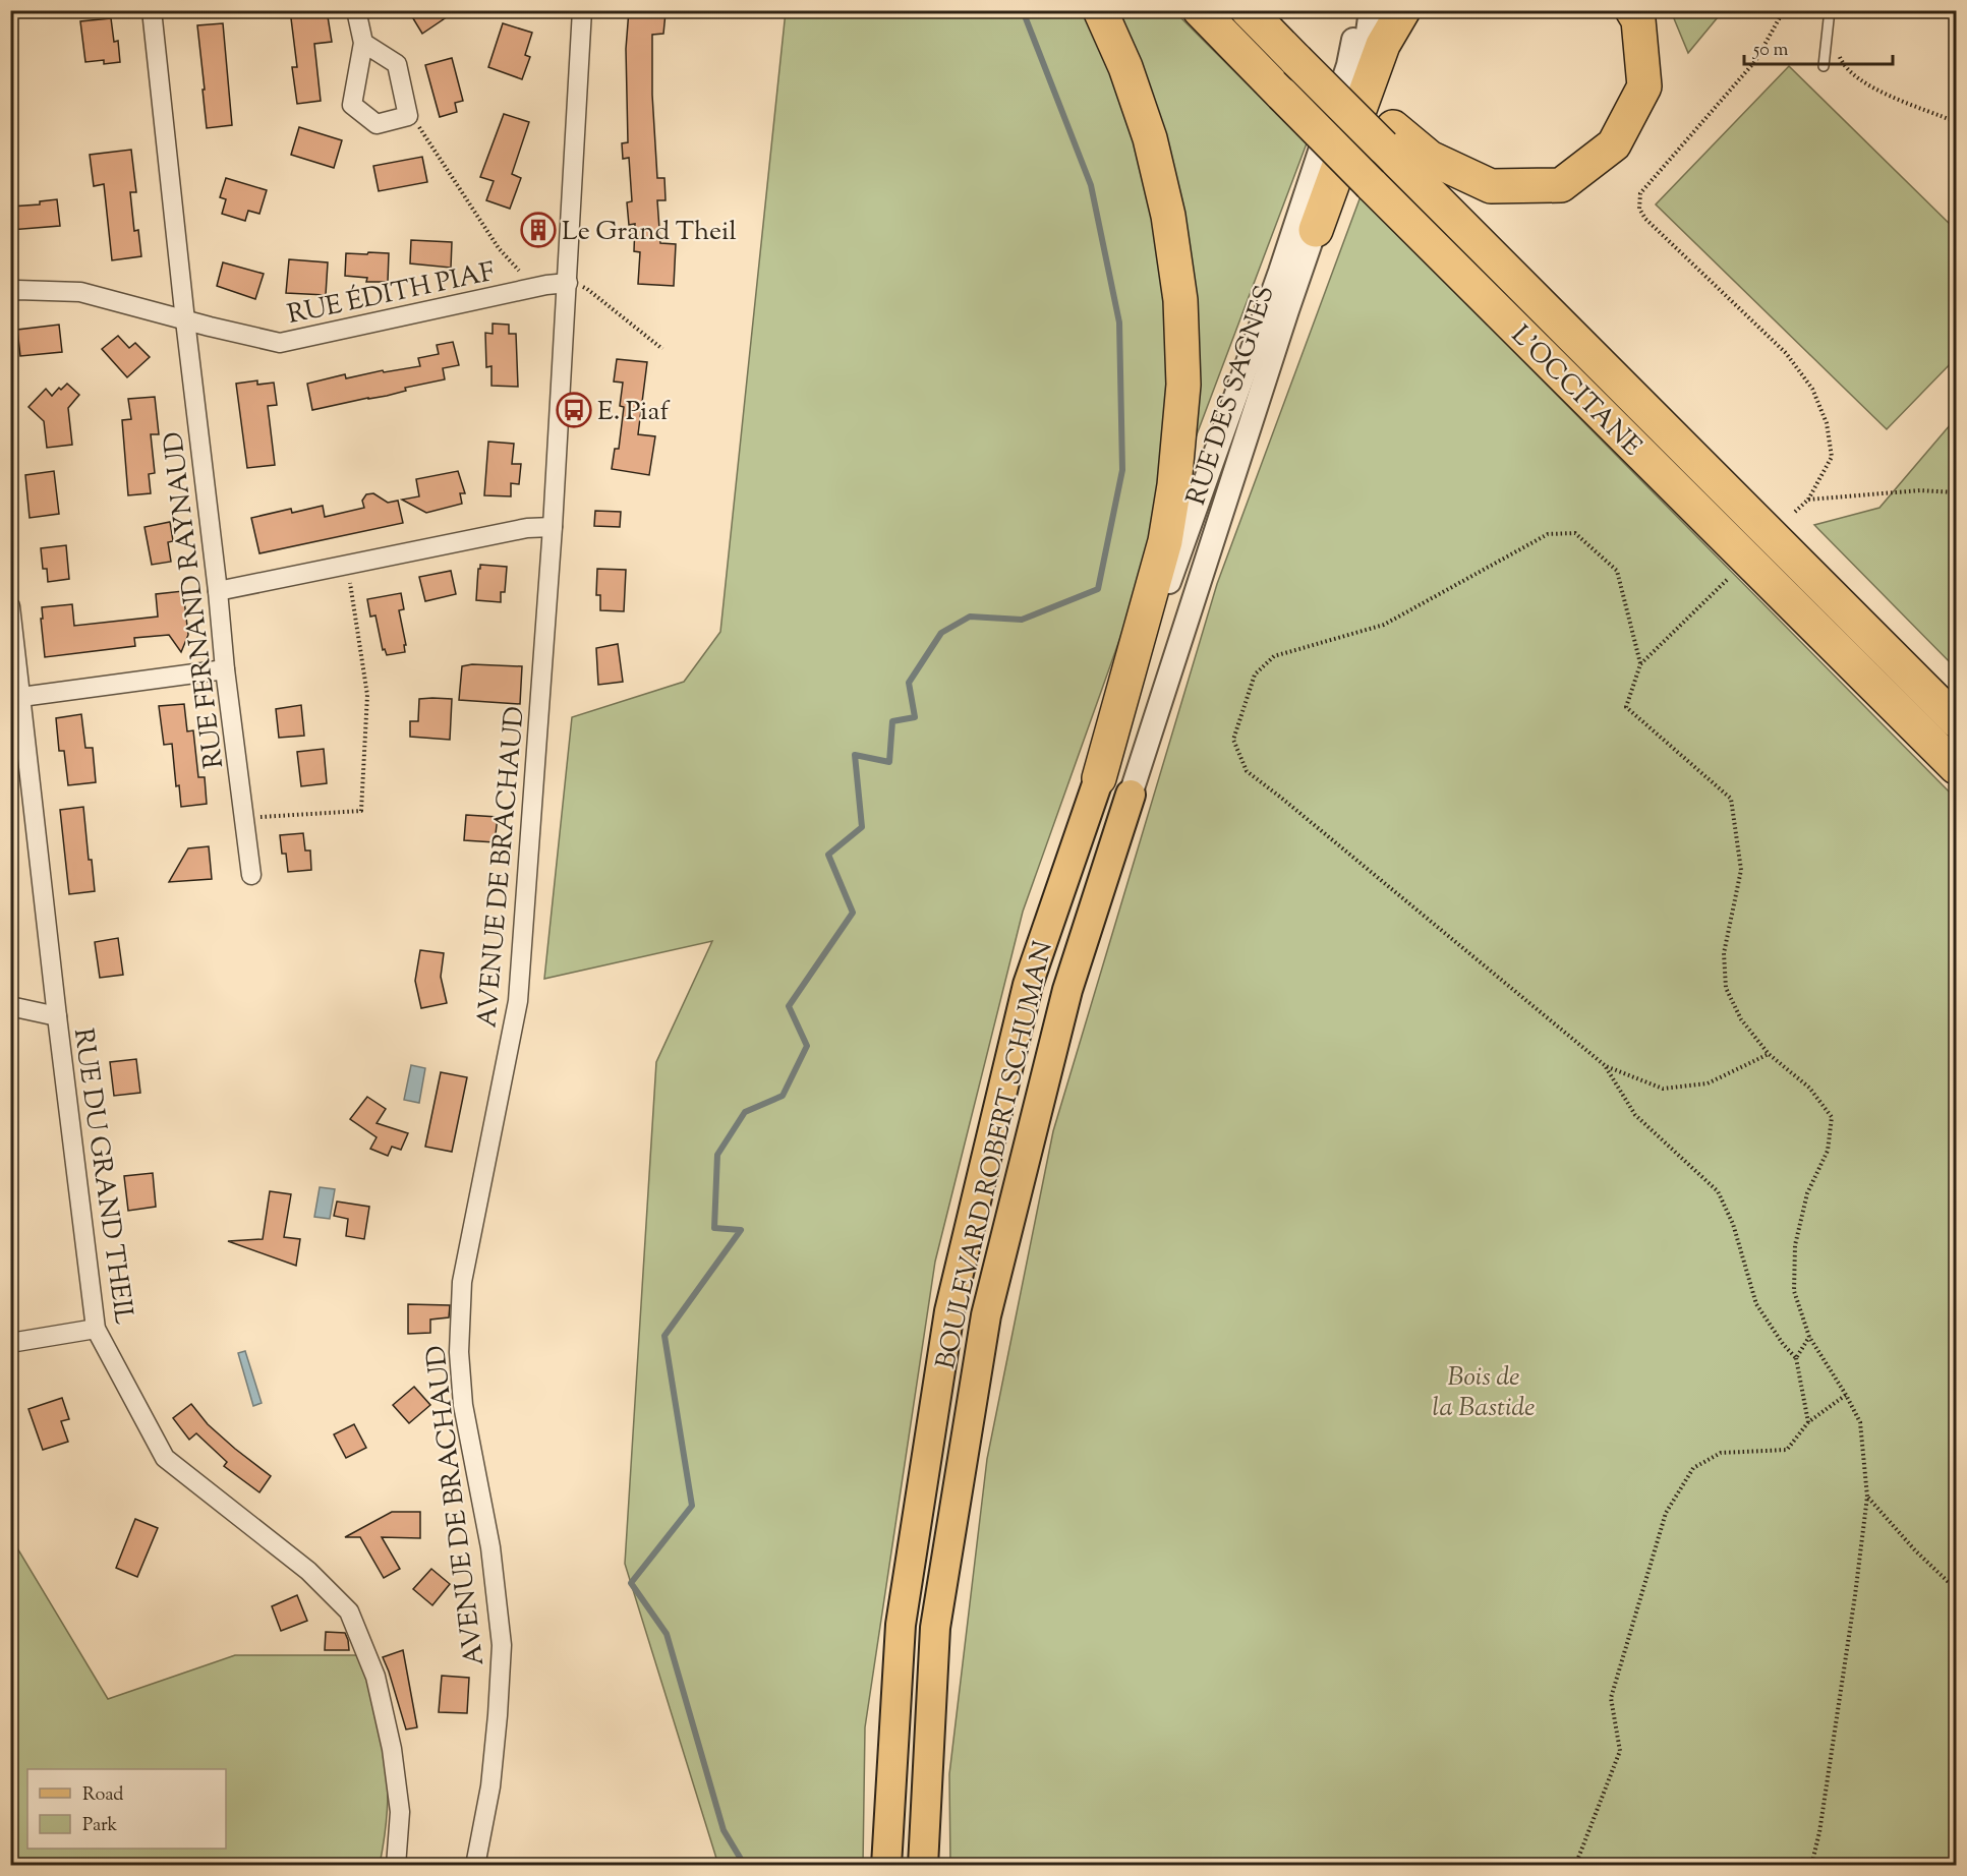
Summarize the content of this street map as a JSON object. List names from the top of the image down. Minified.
{"streets":{"highway":["L'OCCITANE"],"main road":["BOULEVARD ROBERT SCHUMAN"],"street":["RUE ÉDITH PIAF","RUE DES SAGNES","RUE FERNAND RAYNAUD","AVENUE DE BRACHAUD","RUE DU GRAND THEIL"]},"crossings":[["RUE ÉDITH PIAF","RUE FERNAND RAYNAUD"],["RUE ÉDITH PIAF","AVENUE DE BRACHAUD"],["RUE DES SAGNES","BOULEVARD ROBERT SCHUMAN"]],"parks":["Bois de la Bastide"],"places":{"building":["Le Grand Theil"],"bus stop":["E. Piaf"]},"legend":["Road","Park"],"scale_bar":"50 m"}
